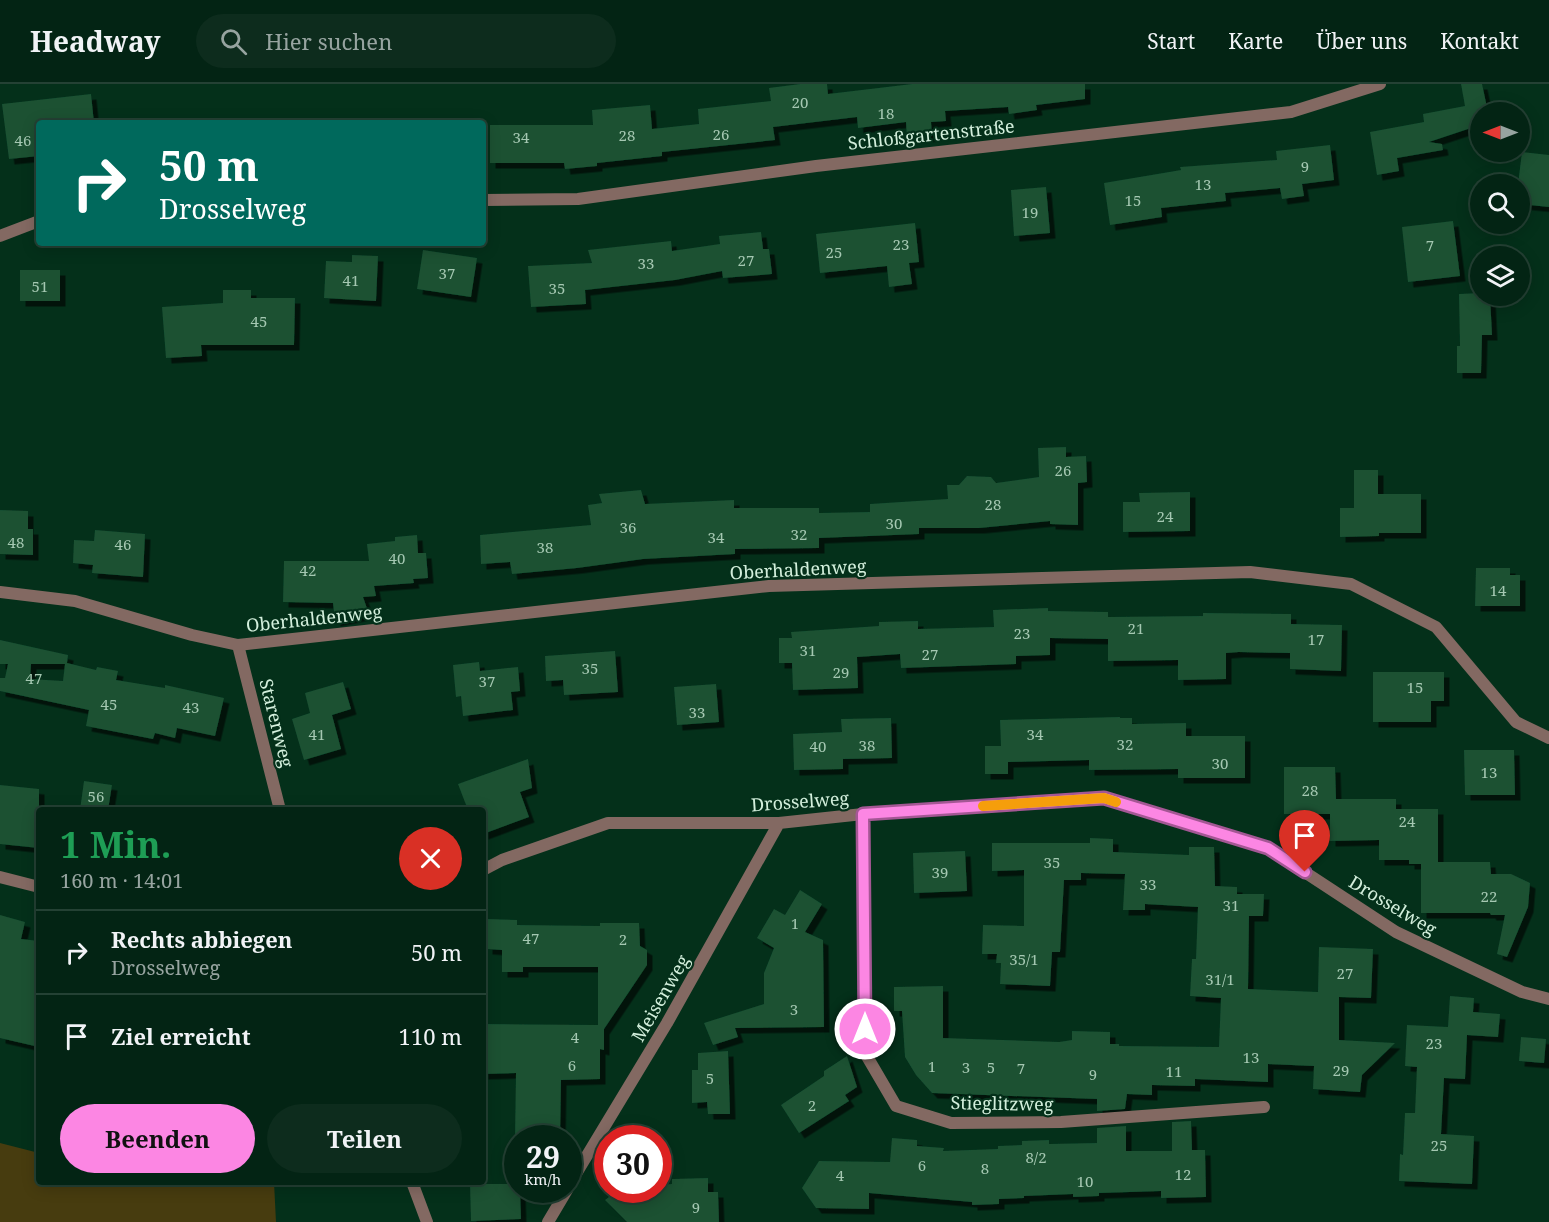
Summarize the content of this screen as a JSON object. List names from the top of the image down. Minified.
{"streets":{"street":["Schloßgartenstraße","Oberhaldenweg","Starenweg","Drosselweg","Meisenweg","Stieglitzweg"]},"crossings":[["Oberhaldenweg","Starenweg"],["Drosselweg","Meisenweg"],["Drosselweg","Stieglitzweg"]],"house_numbers":["20","18","26","28","34","46","9","13","15","19","23","7","25","27","33","37","41","51","35","45","26","28","24","30","36","32","34","48","46","38","40","42","14","21","23","17","31","27","35","29","47","37","15","45","43","33","41","34","32","38","40","30","13","28","56","24","35","39","33","22","31","1","47","2","35/1","27","31/1","3","4","23","13","6","1","3","5","7","29","11","9","5","2","25","8/2","6","8","12","4","10","9"],"north":"left","page":{"header":"Headway","search":"Hier suchen","nav":["Start","Karte","Über uns","Kontakt"],"turn":["50 m","Drosselweg"],"heading":["1 Min.","160 m · 14:01"],"list":[{"name":"Rechts abbiegen","note":"Drosselweg","value":"50 m"},{"name":"Ziel erreicht","value":"110 m"}],"buttons":["Beenden","Teilen"],"speed":"29 km/h","limit":"30"}}
